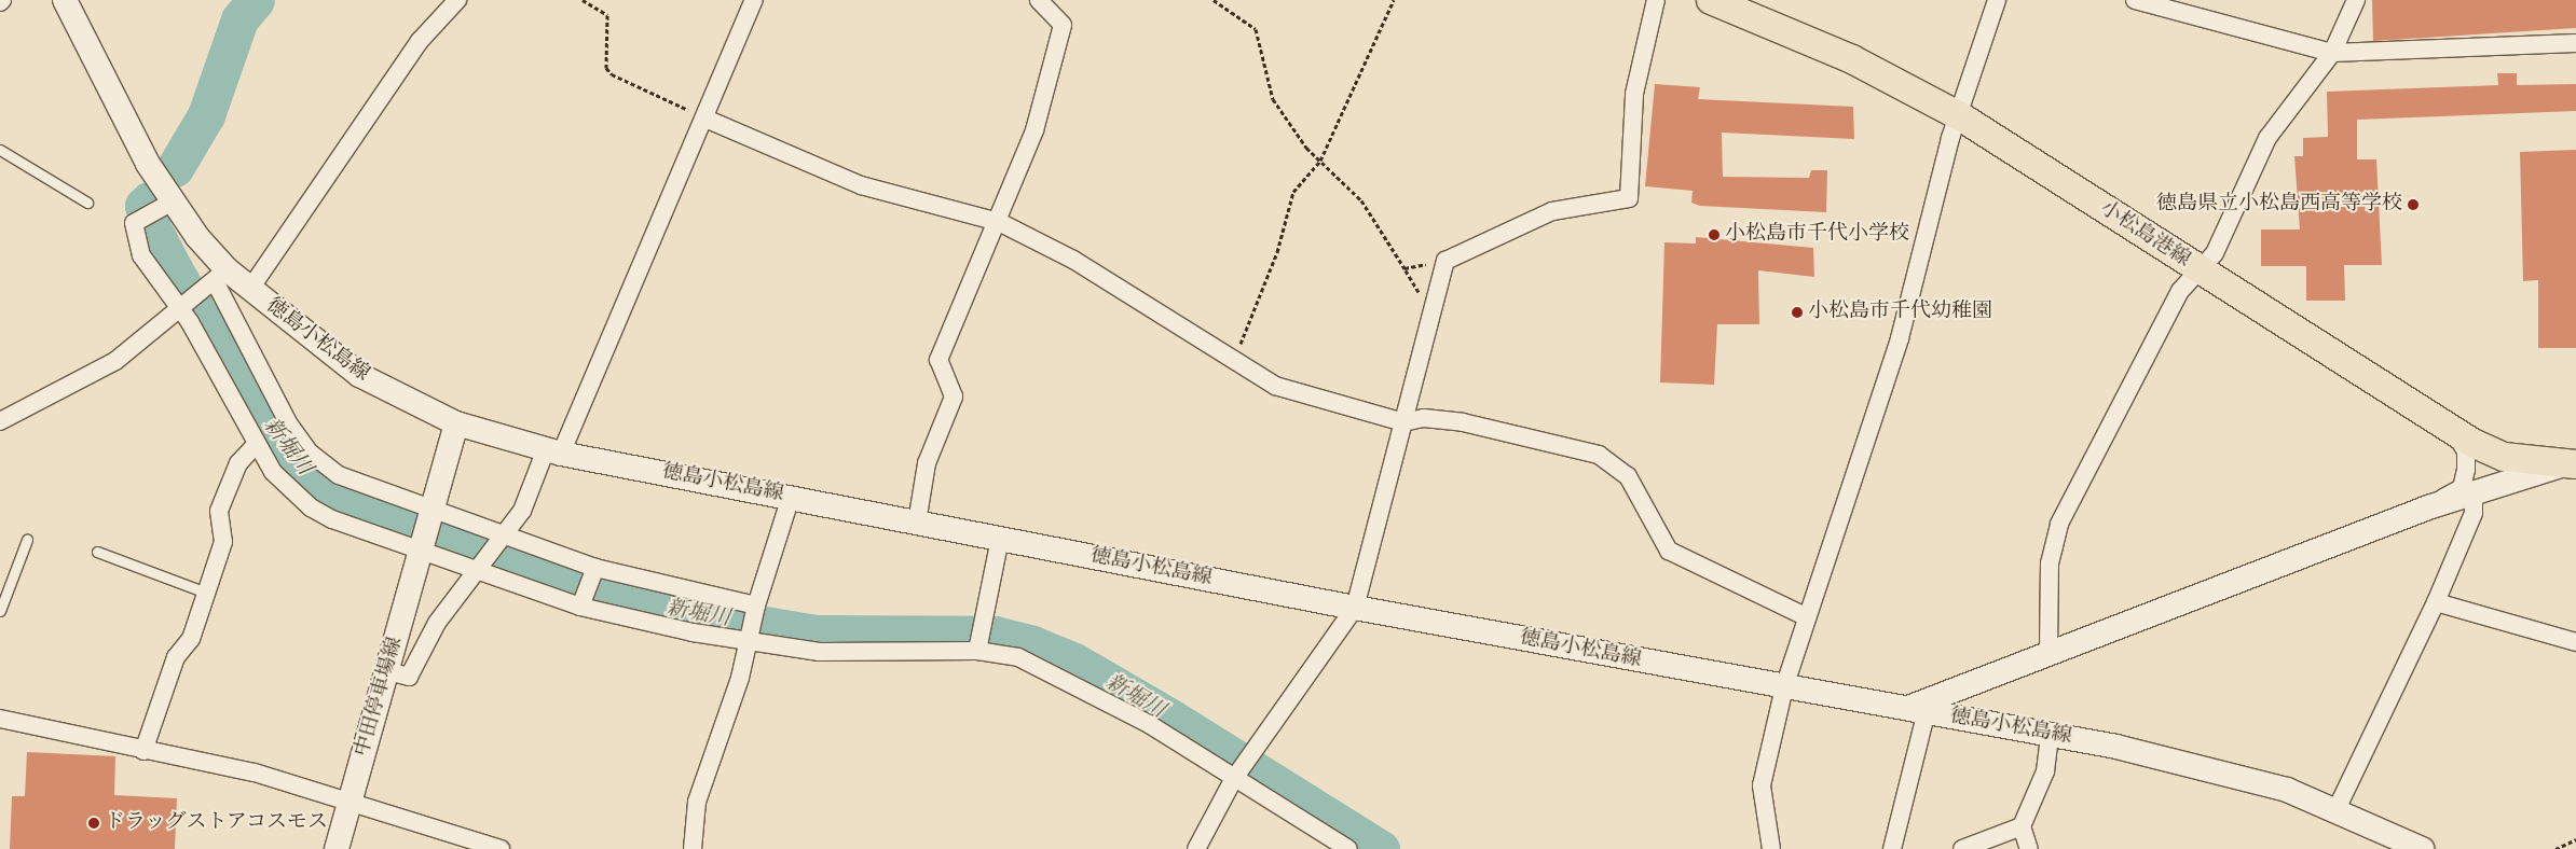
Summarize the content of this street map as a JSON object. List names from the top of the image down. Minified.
{"streets":{"main road":["小松島港線","徳島小松島線","中田停車場線"]},"water":["新堀川"],"places":["徳島県立小松島西高等学校","小松島市千代小学校","小松島市千代幼稚園","ドラッグストアコスモス"]}
